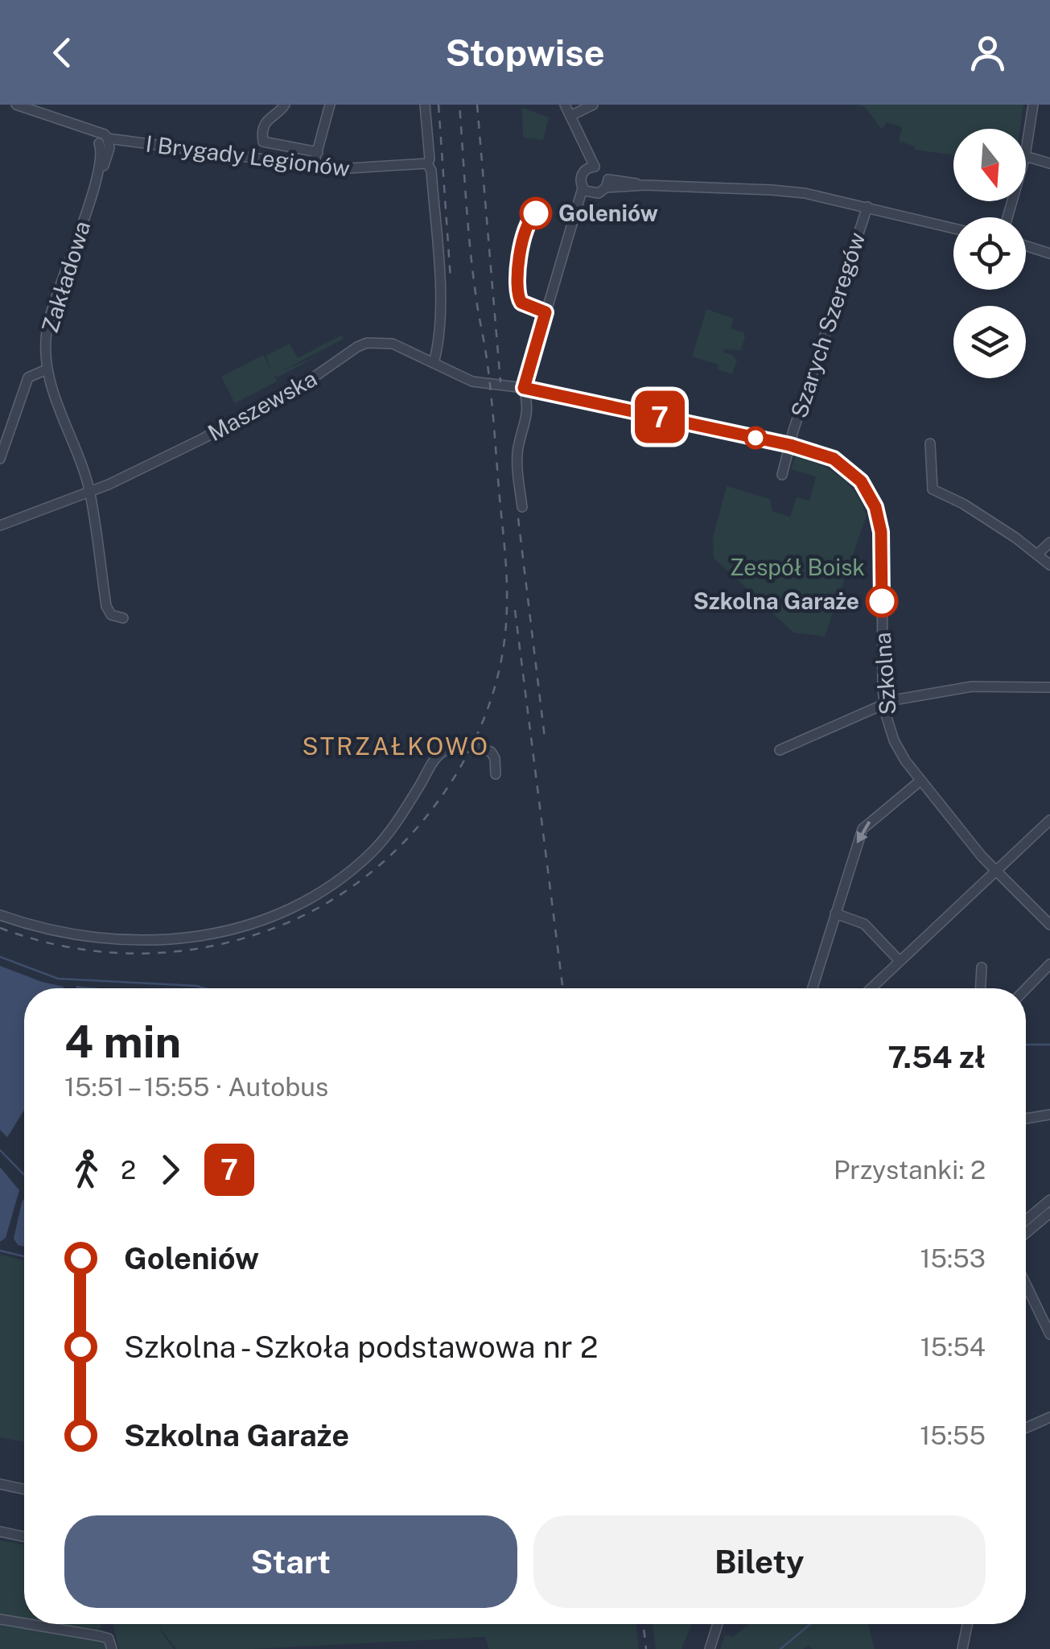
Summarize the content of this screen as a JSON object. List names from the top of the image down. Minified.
{"streets":{"street":["I Brygady Legionów","Zakładowa","Szarych Szeregów","Maszewska","Szkolna"]},"crossings":[["I Brygady Legionów","Zakładowa"],["Zakładowa","Maszewska"],["Szarych Szeregów","Szkolna"],["Maszewska","Szkolna"]],"districts":["STRZAŁKOWO"],"parks":["Zespół Boisk"],"places":["Goleniów","Szkolna Garaże"],"lines":["bus line 7"],"north":"bottom","page":{"header":"Stopwise","on_map":"7","heading":["4 min","15:51 – 15:55 · Autobus","7.54 zł"],"legs":["2","7","Przystanki: 2"],"list":[{"name":"Goleniów","value":"15:53"},{"name":"Szkolna - Szkoła podstawowa nr 2","value":"15:54"},{"name":"Szkolna Garaże","value":"15:55"}],"buttons":["Start","Bilety"]}}
